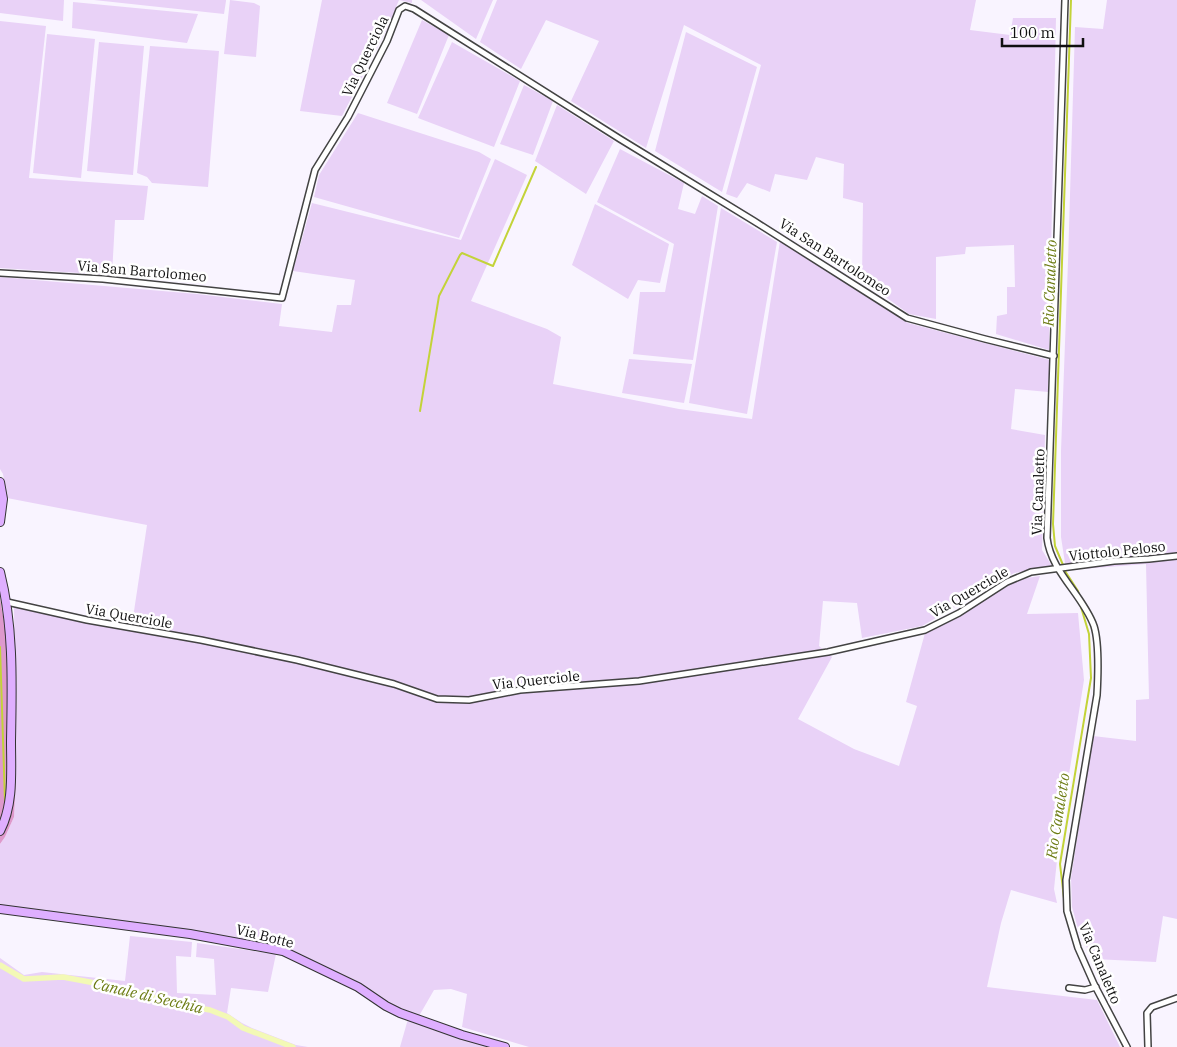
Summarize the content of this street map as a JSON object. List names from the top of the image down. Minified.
{"streets":{"street":["Via Querciola","Via San Bartolomeo","Via Canaletto","Viottolo Peloso","Via Querciole","Via Botte"]},"crossings":[["Via Querciola","Via San Bartolomeo"],["Via San Bartolomeo","Via Canaletto"],["Via Canaletto","Viottolo Peloso"],["Via Canaletto","Via Querciole"],["Viottolo Peloso","Via Querciole"]],"water":["Rio Canaletto","Canale di Secchia"],"scale_bar":"100 m"}
